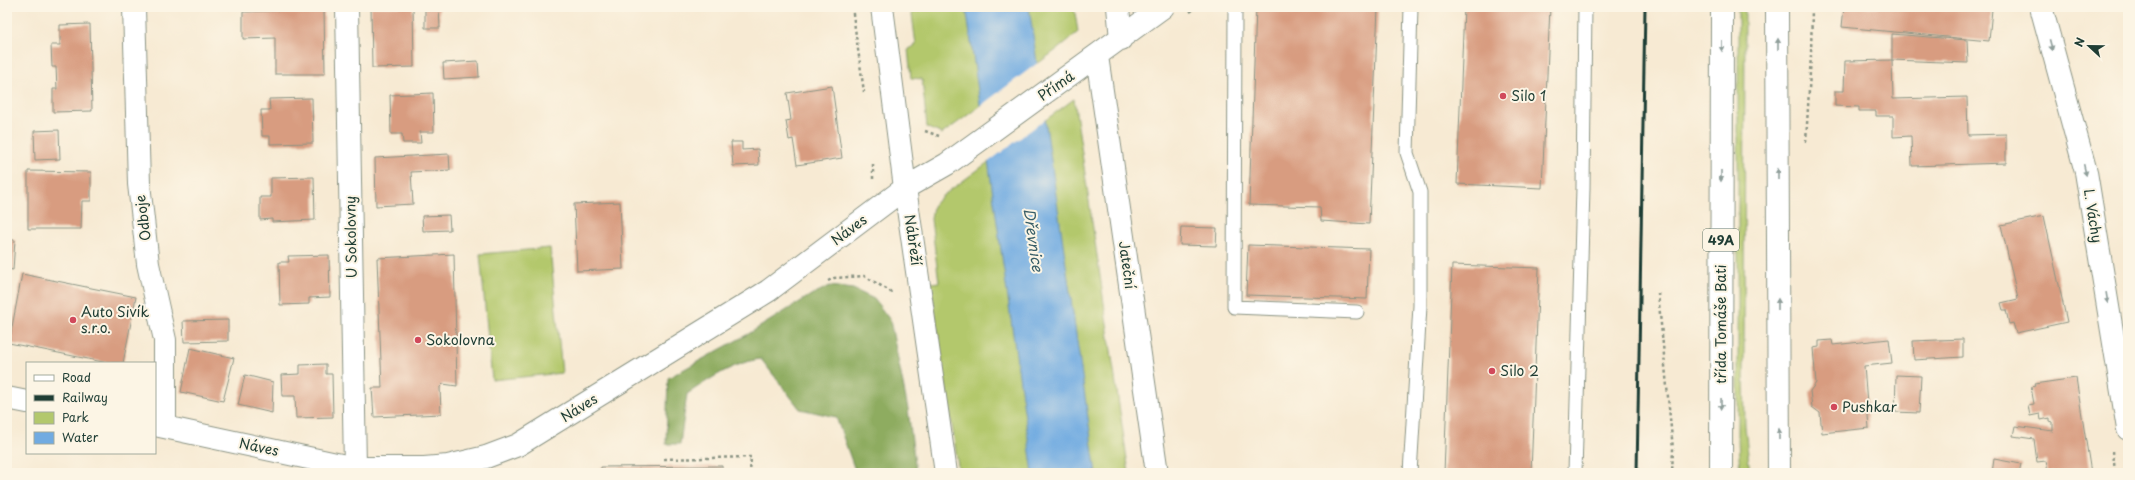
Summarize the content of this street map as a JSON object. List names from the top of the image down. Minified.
{"streets":{"street":["Přímá","L. Váchy","Odboje","Náves","U Sokolovny","Nábřeží","49A","Jateční","třída Tomáše Bati"]},"crossings":[["Přímá","Náves"],["Přímá","Jateční"],["Odboje","Náves"],["Náves","U Sokolovny"],["Náves","Nábřeží"]],"one_way":["L. Váchy"],"water":["Dřevnice"],"places":["Silo 1","Auto Sivík s.r.o.","Sokolovna","Silo 2","Pushkar"],"legend":["Road","Railway","Park","Water"],"north":"left"}
